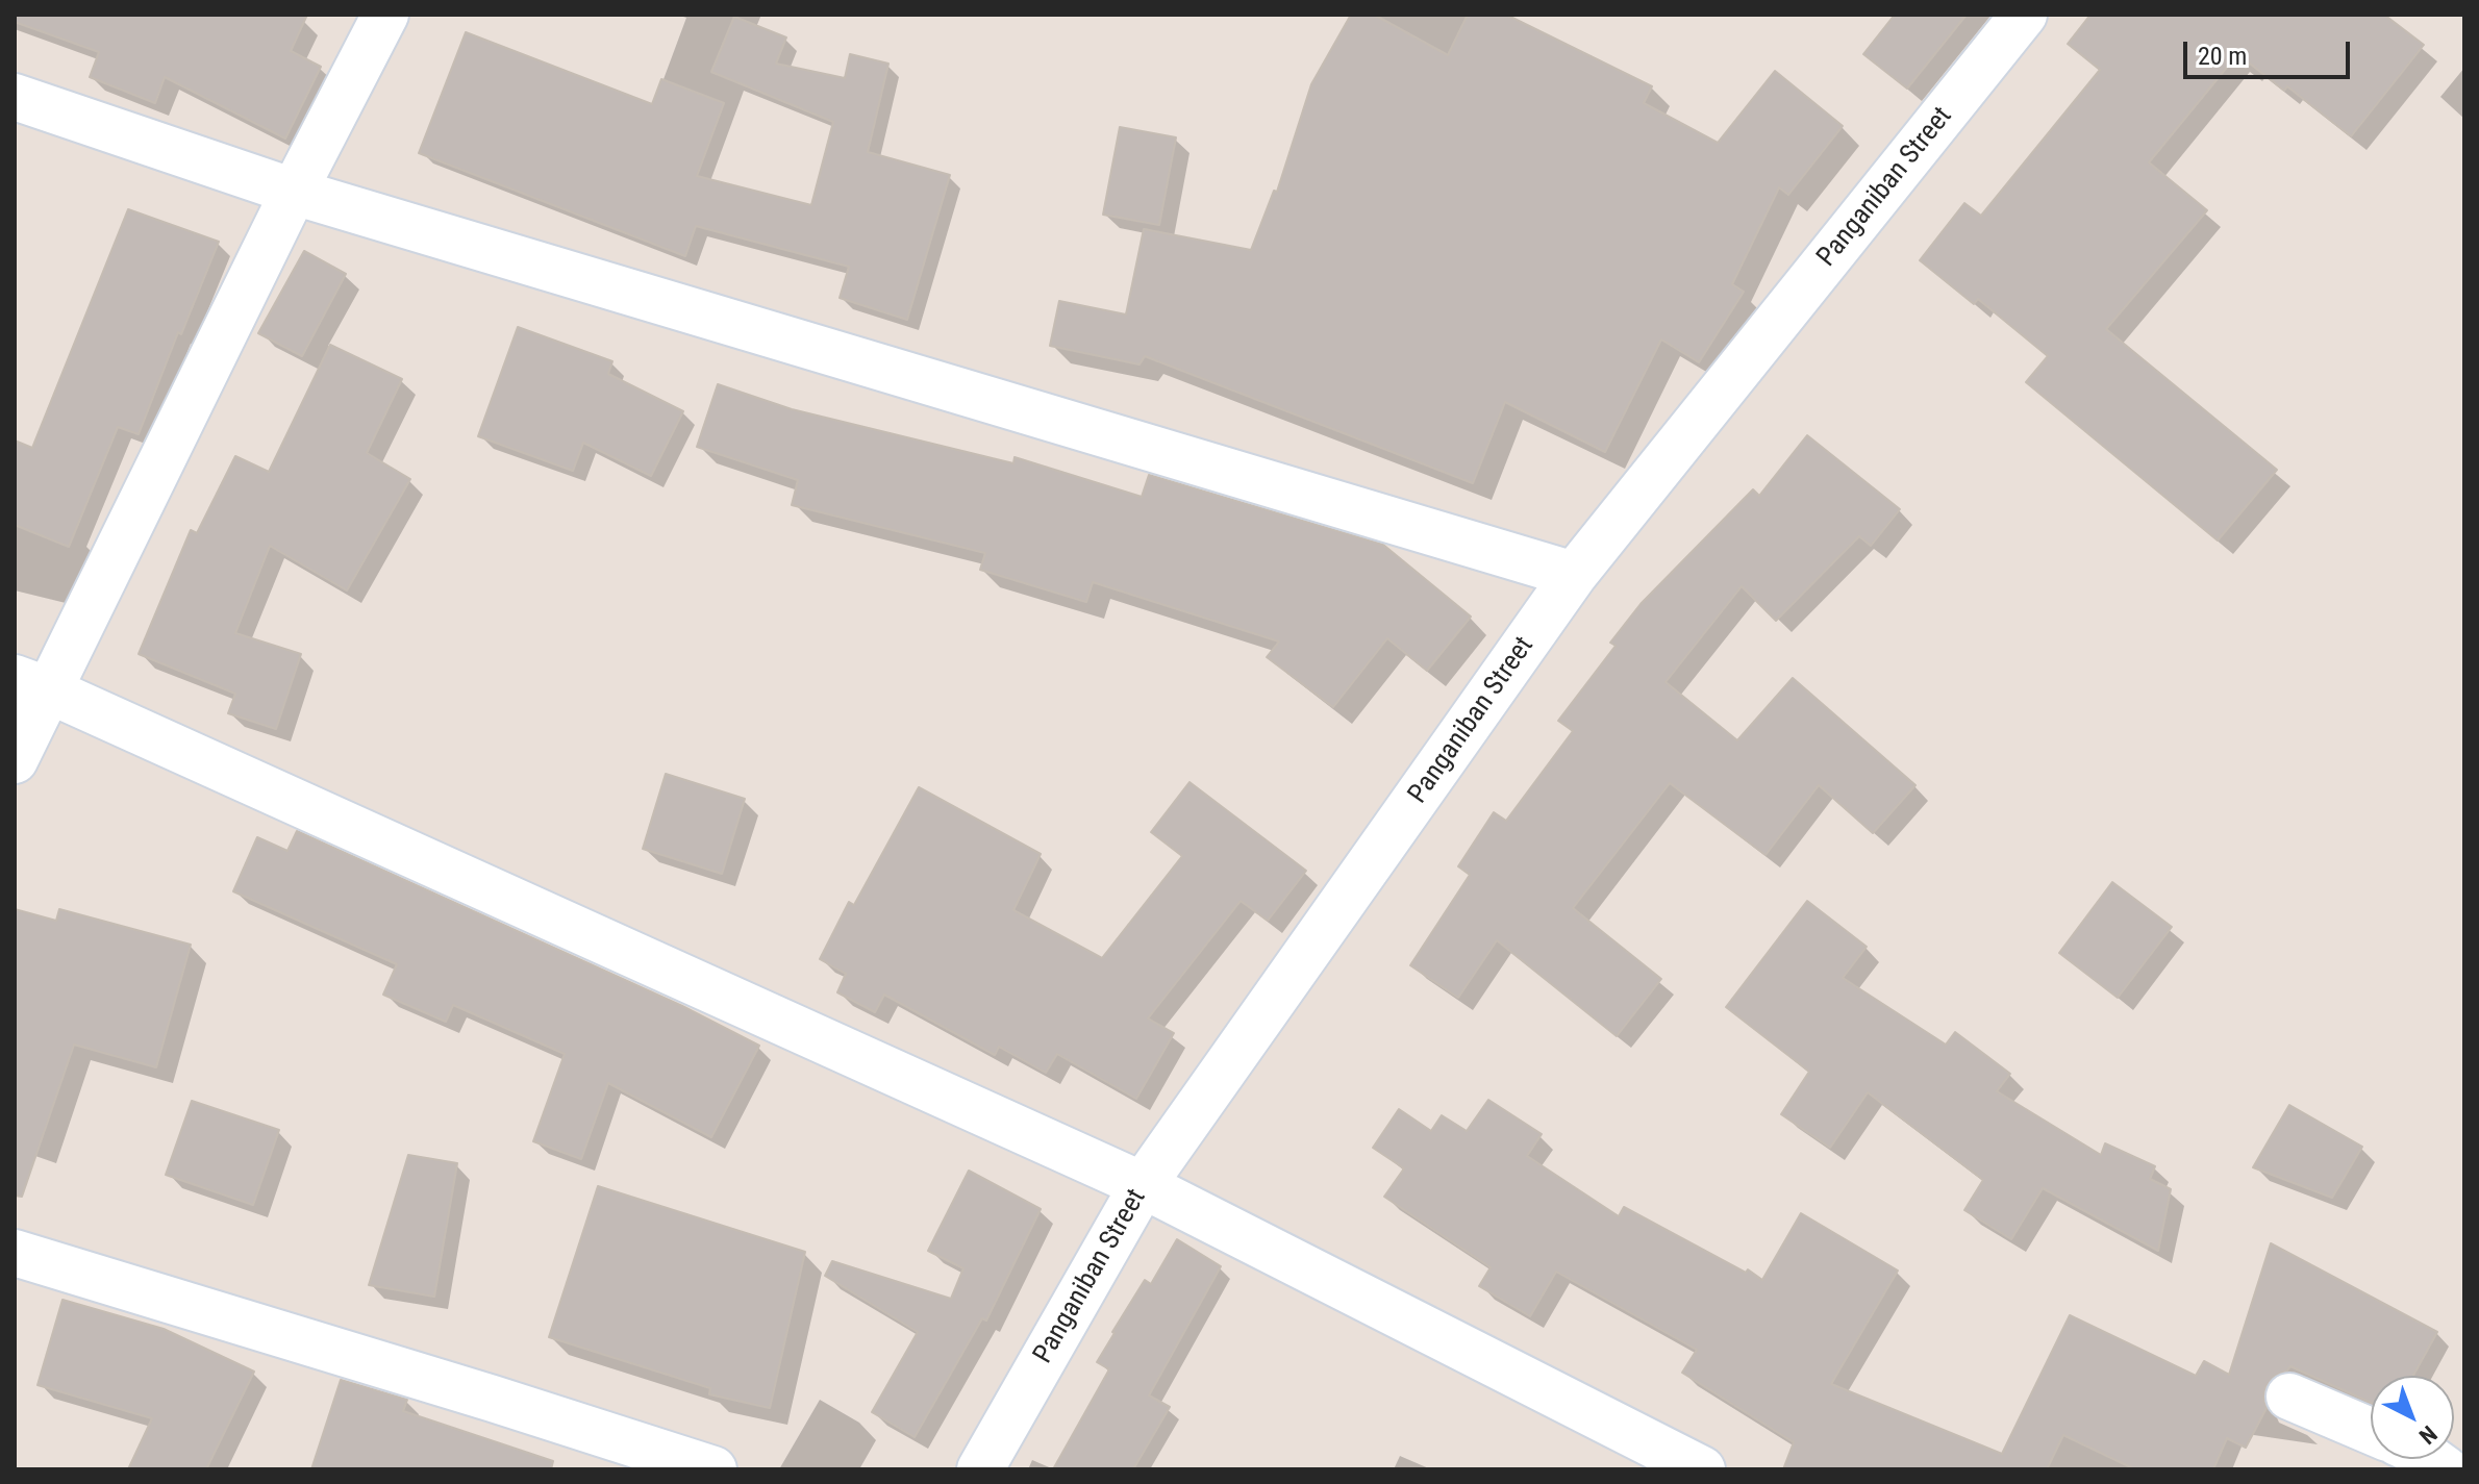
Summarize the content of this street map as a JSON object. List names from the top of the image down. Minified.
{"streets":{"street":["Panganiban Street"]},"scale_bar":"20 m","north":"bottom right"}
